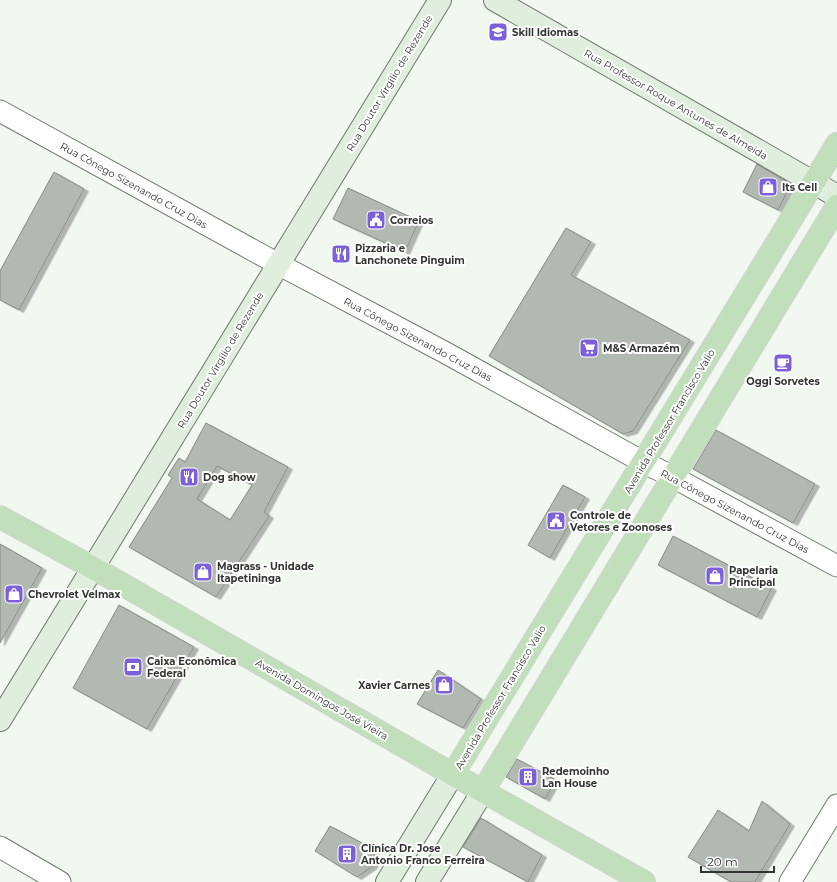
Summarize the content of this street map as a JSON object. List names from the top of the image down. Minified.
{"streets":{"main road":["Rua Doutor Virgílio de Rezende","Rua Professor Roque Antunes de Almeida","Avenida Professor Francisco Valio","Avenida Domingos José Vieira"],"street":["Rua Cônego Sizenando Cruz Dias"]},"crossings":[["Rua Doutor Virgílio de Rezende","Rua Cônego Sizenando Cruz Dias"],["Rua Doutor Virgílio de Rezende","Avenida Domingos José Vieira"],["Rua Professor Roque Antunes de Almeida","Avenida Professor Francisco Valio"],["Rua Cônego Sizenando Cruz Dias","Avenida Professor Francisco Valio"],["Avenida Professor Francisco Valio","Avenida Domingos José Vieira"]],"places":{"school or university":["Skill Idiomas"],"shop":["Its Cell","Magrass - Unidade Itapetininga","Papelaria Principal","Chevrolet Velmax","Xavier Carnes"],"public building":["Correios","Controle de Vetores e Zoonoses"],"restaurant":["Pizzaria e Lanchonete Pinguim","Dog show"],"supermarket":["M&S Armazém"],"cafe":["Oggi Sorvetes"],"bank":["Caixa Econômica Federal"],"building":["Redemoinho Lan House","Clínica Dr. Jose Antonio Franco Ferreira"]},"scale_bar":"20 m"}
